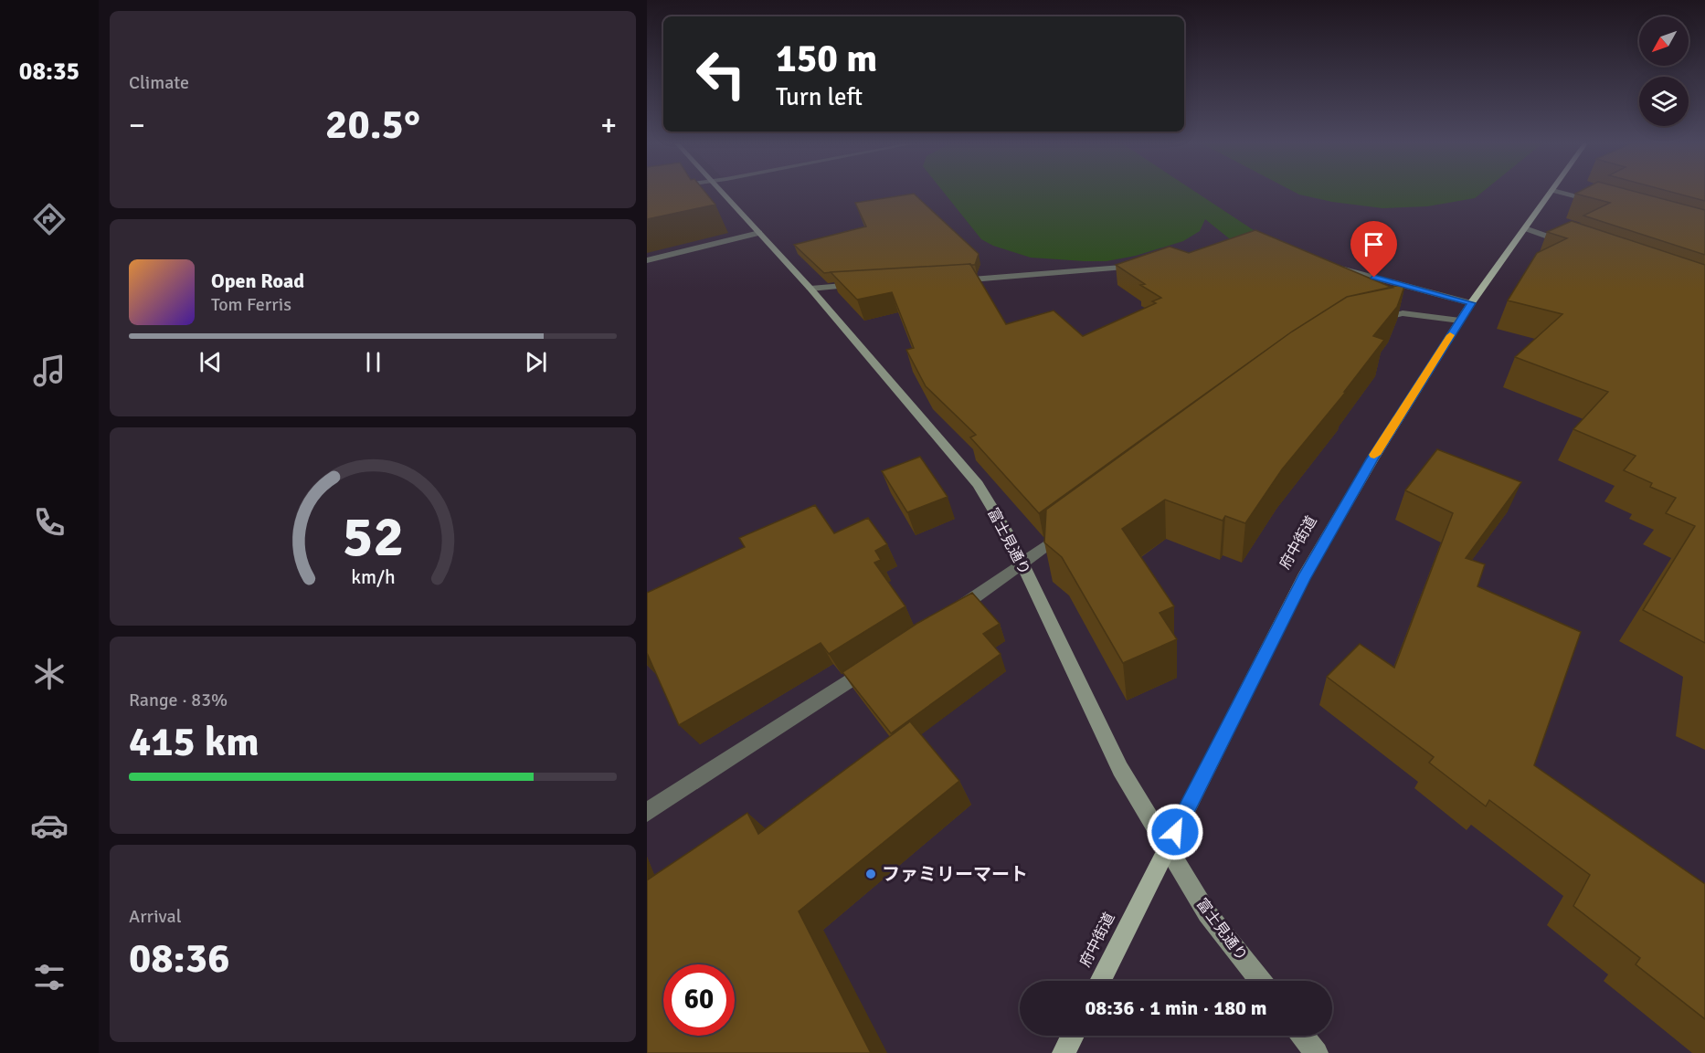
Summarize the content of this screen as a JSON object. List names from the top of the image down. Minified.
{"streets":{"main road":["府中街道"],"street":["富士見通り"]},"crossings":[["富士見通り","府中街道"]],"places":["ファミリーマート"],"north":"bottom left","page":{"tabs":"08:35","tile":["Climate",["Range · 83%","415 km"],["Arrival","08:36"]],"turn":["150 m","Turn left"],"heat":["−","20.5°","+"],"song":["Open Road","Tom Ferris"],"limit":"60","trip":"08:36 · 1 min · 180 m","gauge":["52","km/h"]}}
